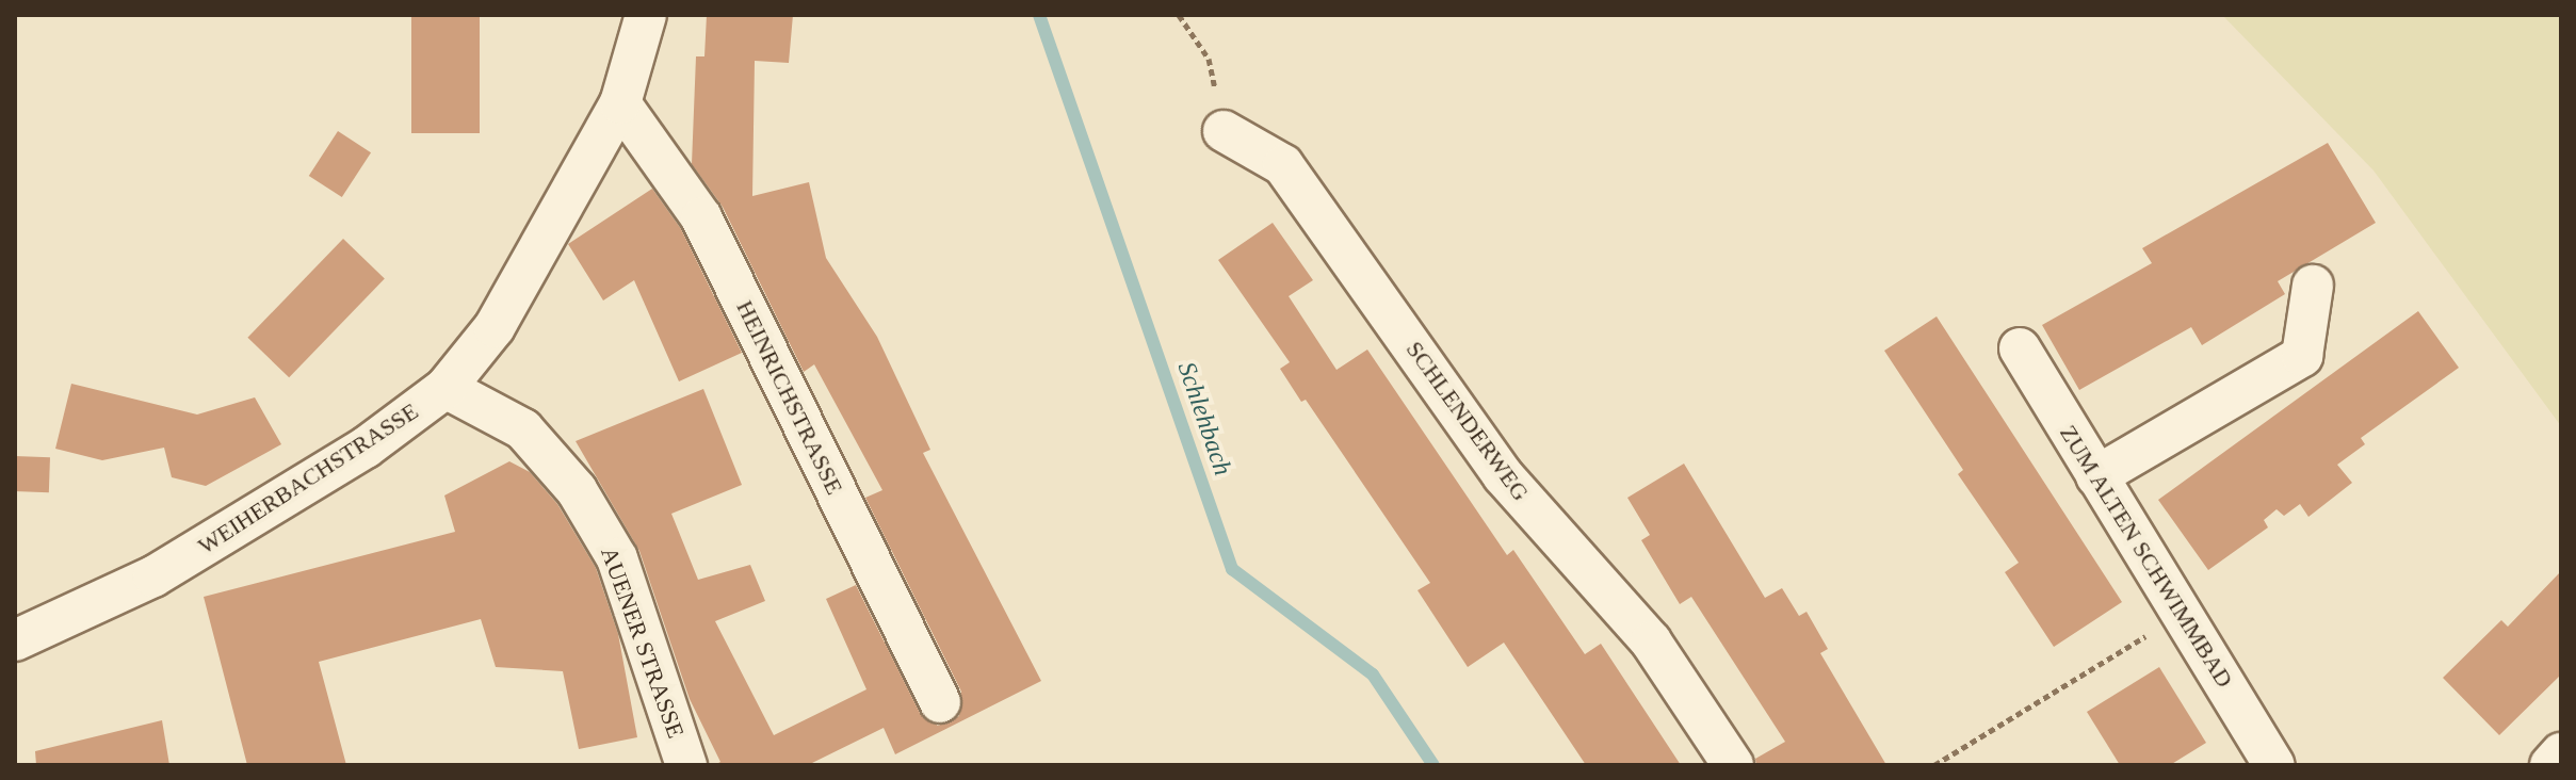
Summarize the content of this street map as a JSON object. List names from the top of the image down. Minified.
{"streets":{"street":["HEINRICHSTRASSE","SCHLENDERWEG","WEIHERBACHSTRASSE","ZUM ALTEN SCHWIMMBAD","AUENER STRASSE"]},"crossings":[["HEINRICHSTRASSE","WEIHERBACHSTRASSE"],["WEIHERBACHSTRASSE","AUENER STRASSE"]],"water":["Schlehbach"]}
